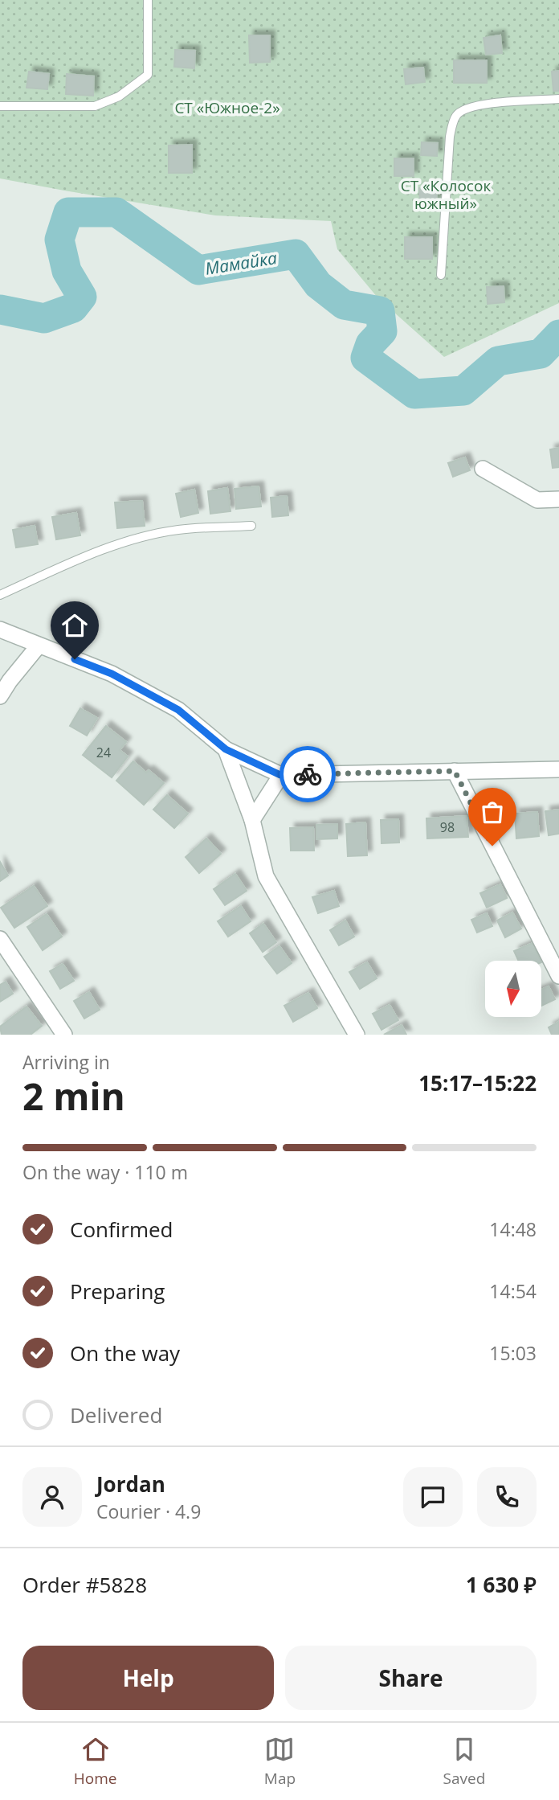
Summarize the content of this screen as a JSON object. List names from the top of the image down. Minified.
{"water":["Мамайка"],"parks":["СТ «Южное-2»","СТ «Колосок южный»"],"house_numbers":["24","98"],"north":"bottom","page":{"heading":["2 min","Arriving in","15:17–15:22"],"panel":["Jordan","Courier · 4.9","Order #5828","1 630 ₽"],"bar":"On the way · 110 m","list":[["Confirmed","14:48"],["Preparing","14:54"],["On the way","15:03"],"Delivered"],"buttons":["Help","Share"],"tabs":["Home","Map","Saved"]}}
